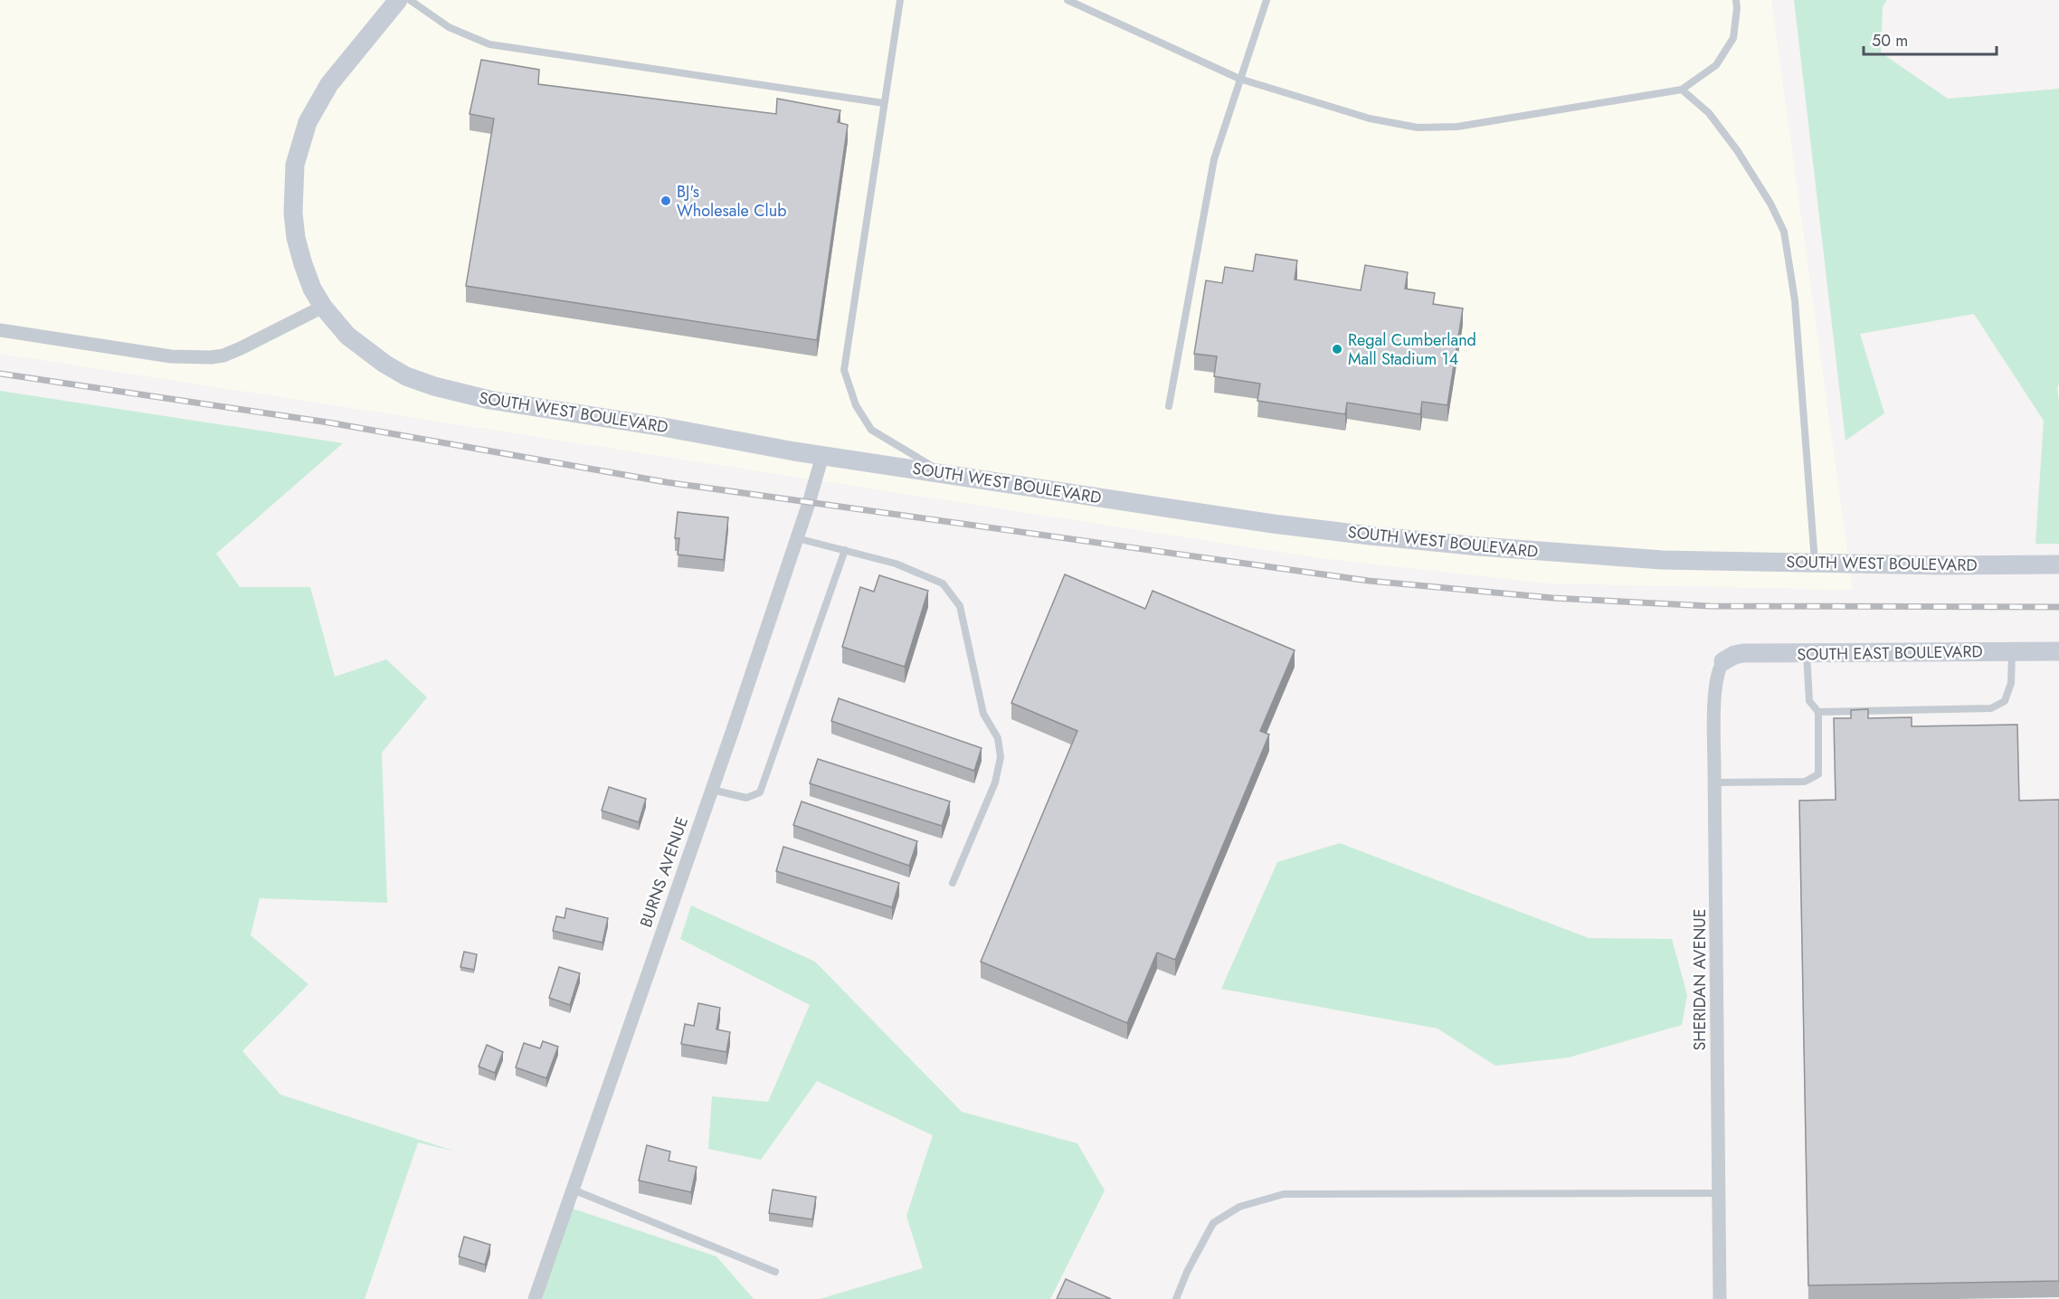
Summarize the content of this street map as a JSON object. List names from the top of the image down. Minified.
{"streets":{"street":["SOUTH WEST BOULEVARD","SOUTH EAST BOULEVARD","BURNS AVENUE","SHERIDAN AVENUE"]},"crossings":[["SOUTH WEST BOULEVARD","BURNS AVENUE"],["SOUTH EAST BOULEVARD","SHERIDAN AVENUE"]],"places":["BJ's Wholesale Club","Regal Cumberland Mall Stadium 14"],"scale_bar":"50 m"}
